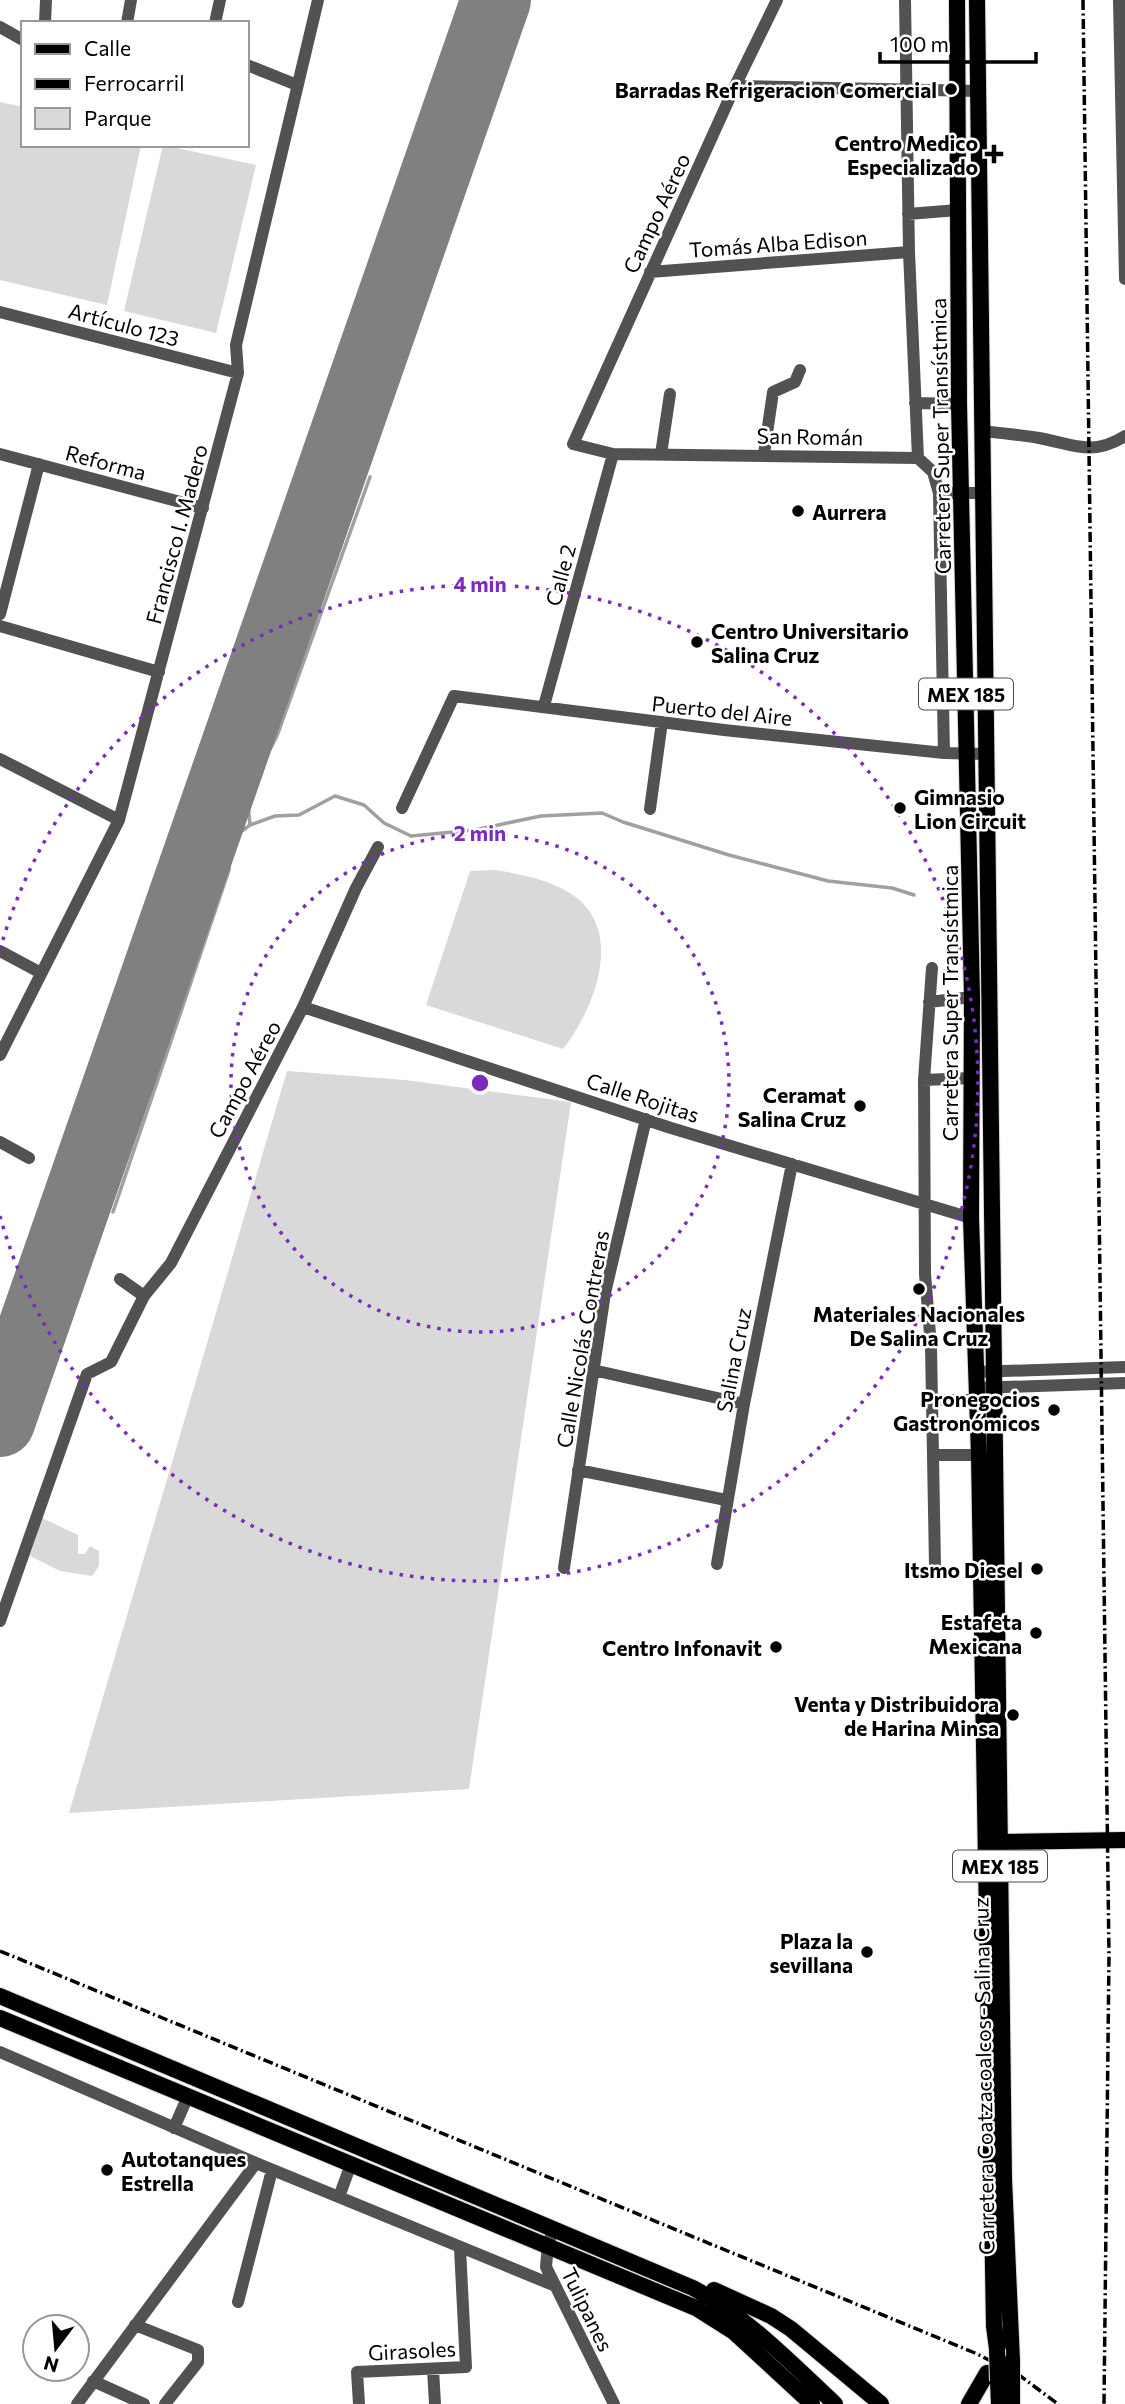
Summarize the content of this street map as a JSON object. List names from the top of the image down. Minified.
{"streets":{"main road":["Carretera Super Transístmica","MEX 185","Carretera Coatzacoalcos - Salina Cruz"],"street":["Campo Aéreo","Tomás Alba Edison","Artículo 123","San Román","Reforma","Francisco I. Madero","Calle 2","Puerto del Aire","Calle Rojitas","Calle Nicolás Contreras","Salina Cruz","Tulipanes","Girasoles"]},"crossings":[["Campo Aéreo","Tomás Alba Edison"],["Campo Aéreo","San Román"],["Campo Aéreo","Calle Rojitas"],["Artículo 123","Francisco I. Madero"],["San Román","Calle 2"],["Carretera Super Transístmica","MEX 185"],["Carretera Super Transístmica","Puerto del Aire"],["Carretera Super Transístmica","Calle Rojitas"],["Carretera Super Transístmica","Carretera Coatzacoalcos - Salina Cruz"],["Reforma","Francisco I. Madero"],["Calle 2","Puerto del Aire"],["MEX 185","Carretera Coatzacoalcos - Salina Cruz"],["Calle Rojitas","Calle Nicolás Contreras"],["Calle Rojitas","Salina Cruz"]],"places":{"other":["Barradas Refrigeracion Comercial","Aurrera","Centro Universitario Salina Cruz","Gimnasio Lion Circuit","Ceramat Salina Cruz","Materiales Nacionales De Salina Cruz","Pronegocios Gastronómicos","Itsmo Diesel","Estafeta Mexicana","Centro Infonavit","Venta y Distribuidora de Harina Minsa","Plaza la sevillana","Autotanques Estrella"],"health":["Centro Medico Especializado"]},"legend":["Calle","Ferrocarril","Parque"],"scale_bar":"100 m","north":"bottom","rings":["4 min","2 min"]}
